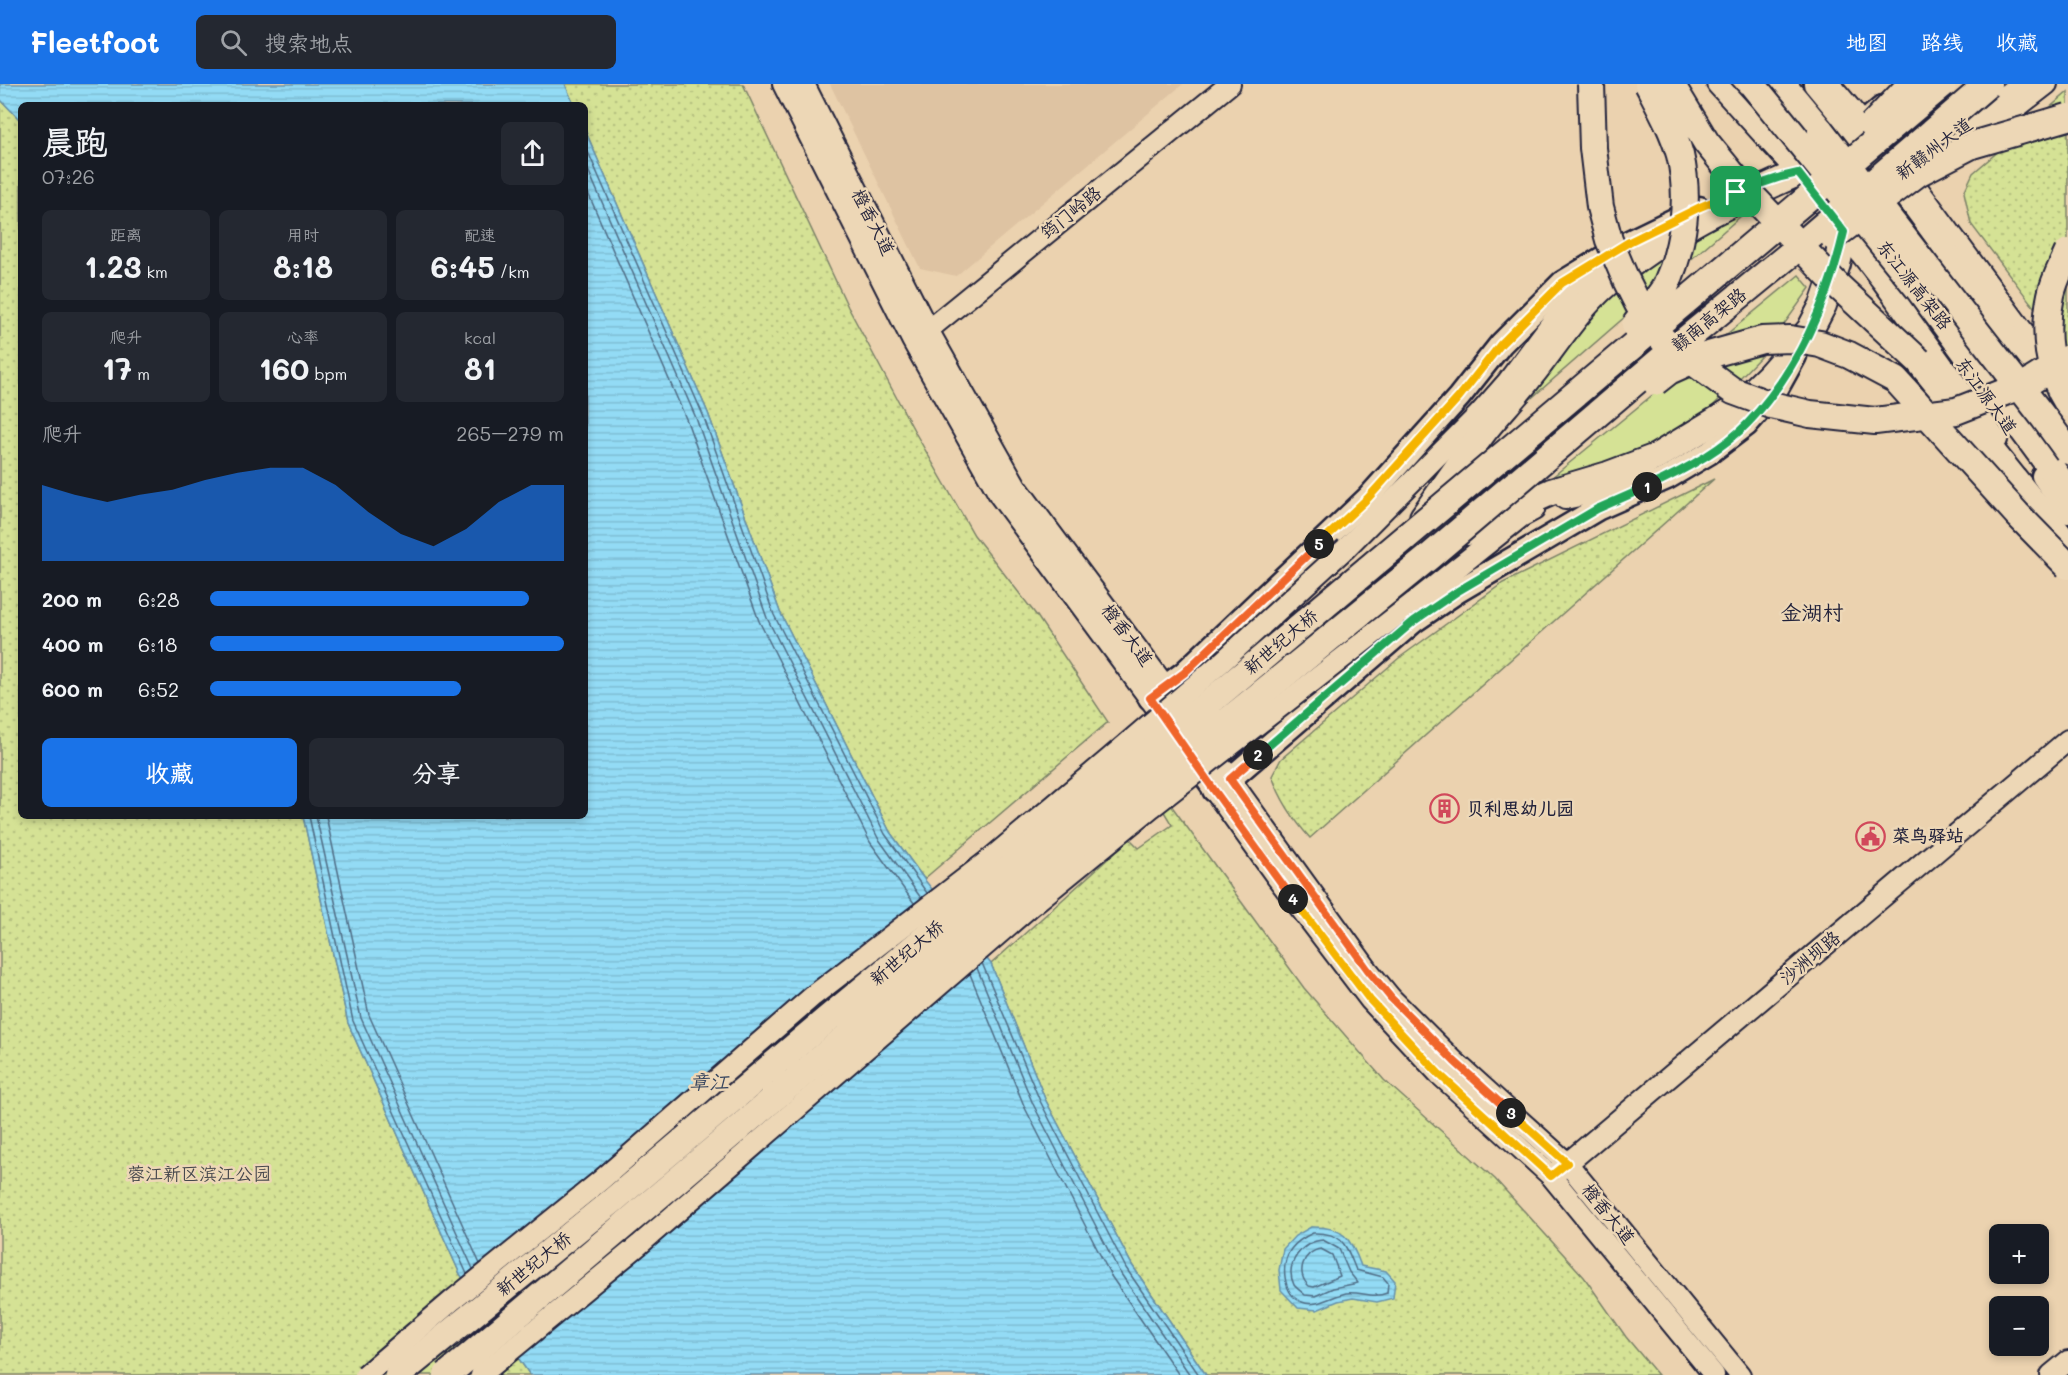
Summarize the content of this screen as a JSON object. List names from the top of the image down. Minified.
{"streets":{"highway":["东江源高架路","赣南高架路","新世纪大桥"],"main road":["新赣州大道","东江源大道"],"street":["筠门岭路","橙香大道","沙洲坝路"]},"crossings":[["新赣州大道","东江源大道"],["筠门岭路","橙香大道"],["橙香大道","沙洲坝路"],["赣南高架路","新世纪大桥"]],"districts":["金湖村"],"water":["章江"],"parks":["蓉江新区滨江公园"],"places":{"building":["贝利思幼儿园"],"public building":["菜鸟驿站"]},"page":{"header":"Fleetfoot","search":"搜索地点","nav":["地图","路线","收藏"],"heading":["晨跑","07:26"],"stats":[["距离","1.23 km"],["用时","8:18"],["配速","6:45 /km"],["爬升","17 m"],["心率","160 bpm"],["kcal","81"]],"chart":["爬升","265–279 m"],"pins":["1","5","2","4","3"],"list":[{"name":"200 m","note":"6:28"},{"name":"400 m","note":"6:18"},{"name":"600 m","note":"6:52"}],"buttons":["收藏","分享"],"map_buttons":["+","−"]}}
